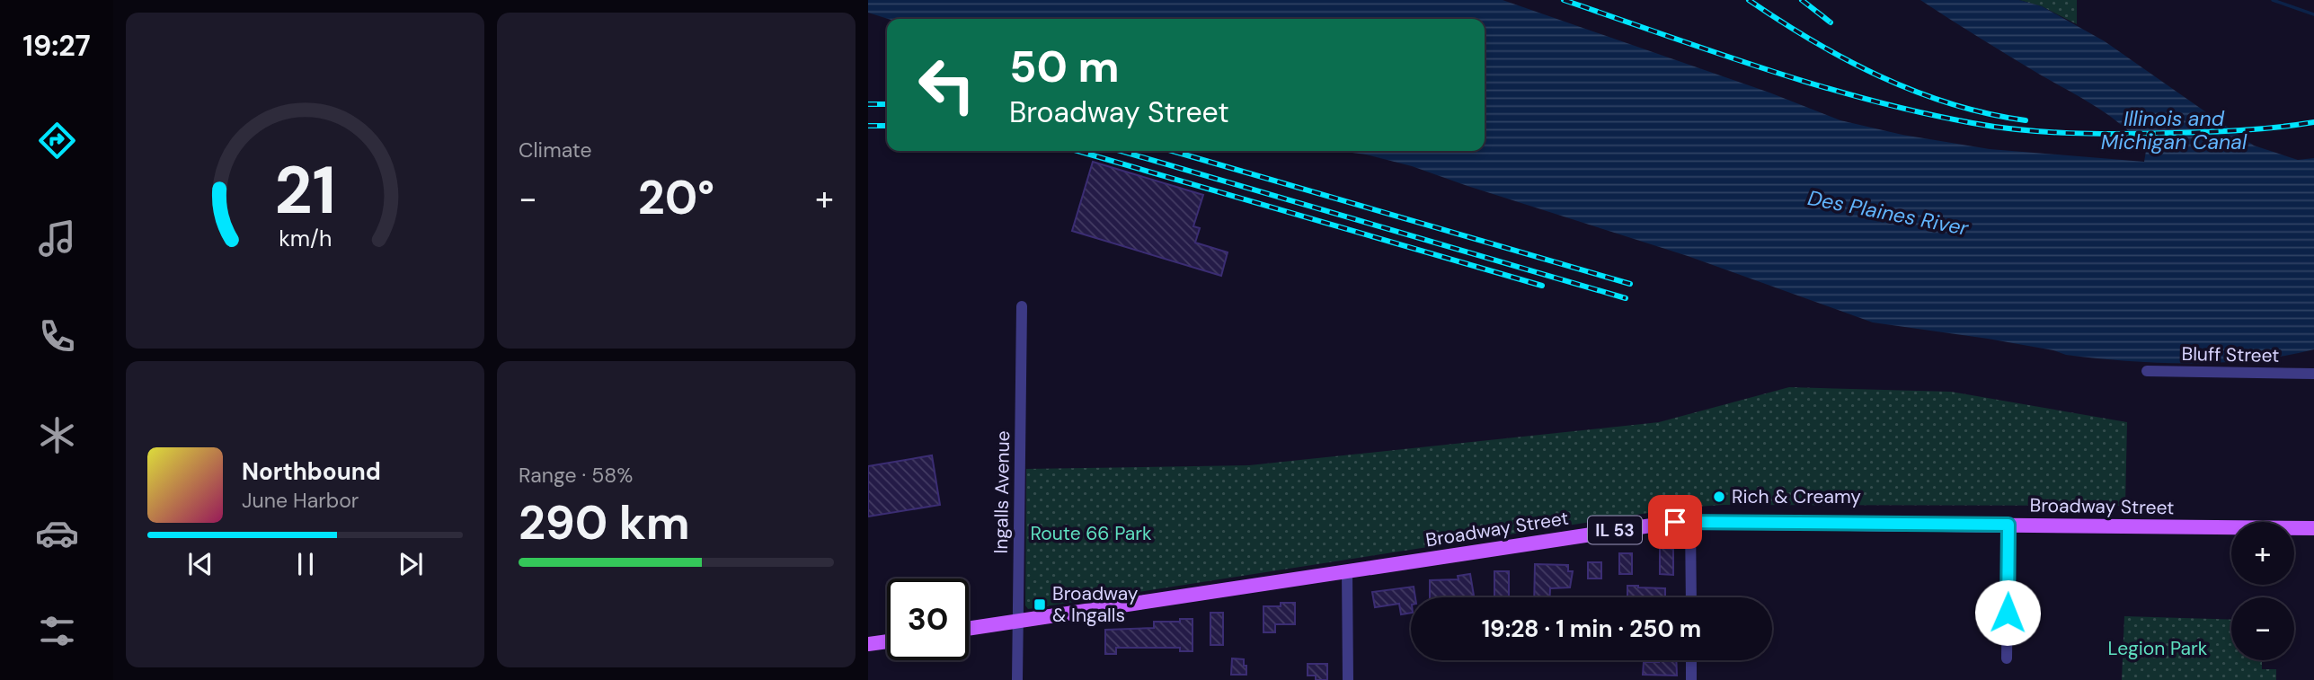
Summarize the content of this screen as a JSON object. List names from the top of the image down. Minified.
{"streets":{"main road":["Broadway Street","IL 53"],"street":["Bluff Street","Ingalls Avenue"]},"crossings":[["Ingalls Avenue","Broadway Street"]],"water":["Illinois and Michigan Canal","Des Plaines River"],"parks":["Route 66 Park","Legion Park"],"places":{"other":["Rich & Creamy"],"transit":["Broadway & Ingalls"]},"page":{"tabs":"19:27","tile":["Climate",["Range · 58%","290 km"]],"turn":["50 m","Broadway Street"],"heat":["−","20°","+"],"song":["Northbound","June Harbor"],"map_buttons":["+","−"],"limit":"30","trip":"19:28 · 1 min · 250 m","gauge":["21","km/h"]}}
